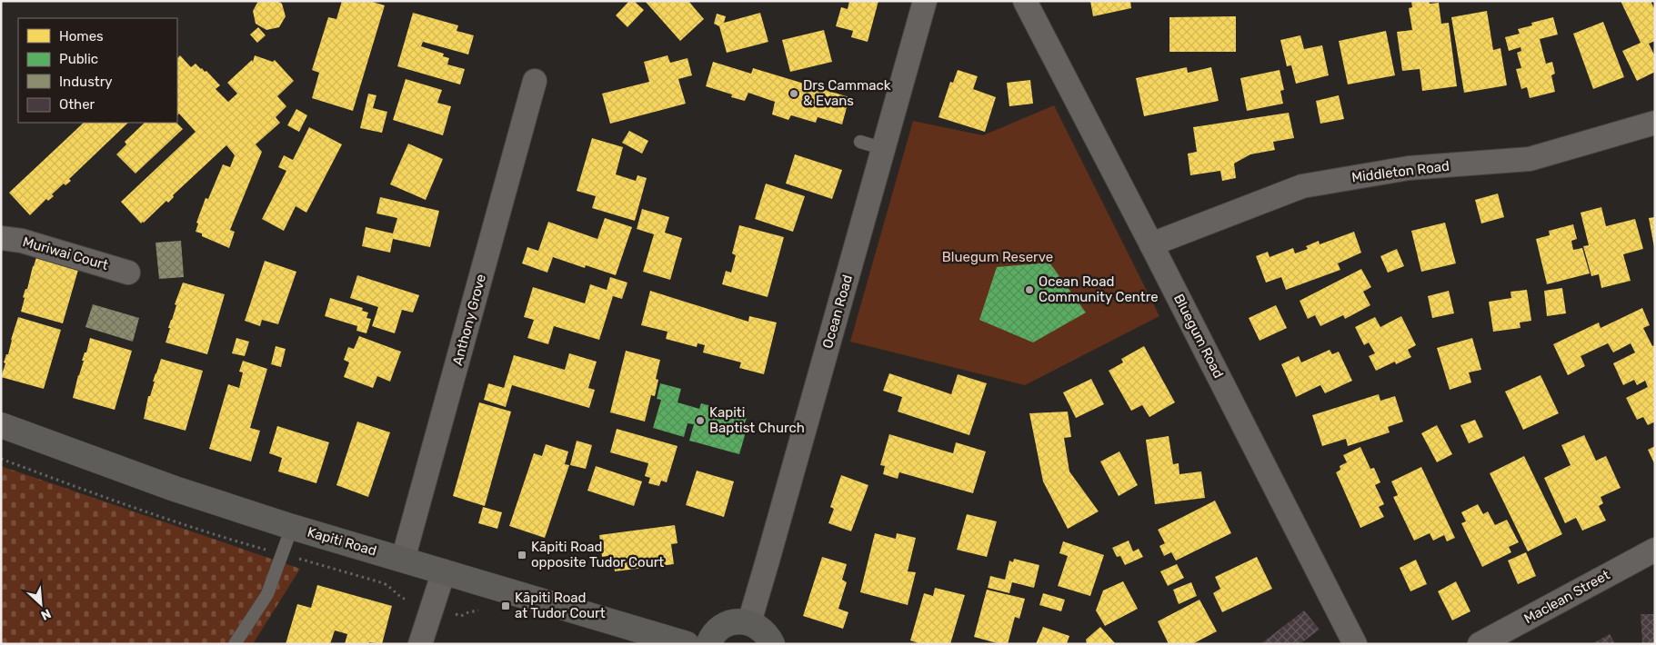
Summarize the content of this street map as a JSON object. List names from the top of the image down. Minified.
{"streets":{"main road":["Kapiti Road"],"street":["Middleton Road","Muriwai Court","Ocean Road","Anthony Grove","Bluegum Road","Maclean Street"]},"crossings":[["Middleton Road","Bluegum Road"],["Anthony Grove","Kapiti Road"]],"parks":["Bluegum Reserve"],"places":{"other":["Drs Cammack & Evans","Ocean Road Community Centre","Kapiti Baptist Church"],"transit":["Kāpiti Road opposite Tudor Court","Kāpiti Road at Tudor Court"]},"legend":["Homes","Public","Industry","Other"],"north":"bottom right"}
